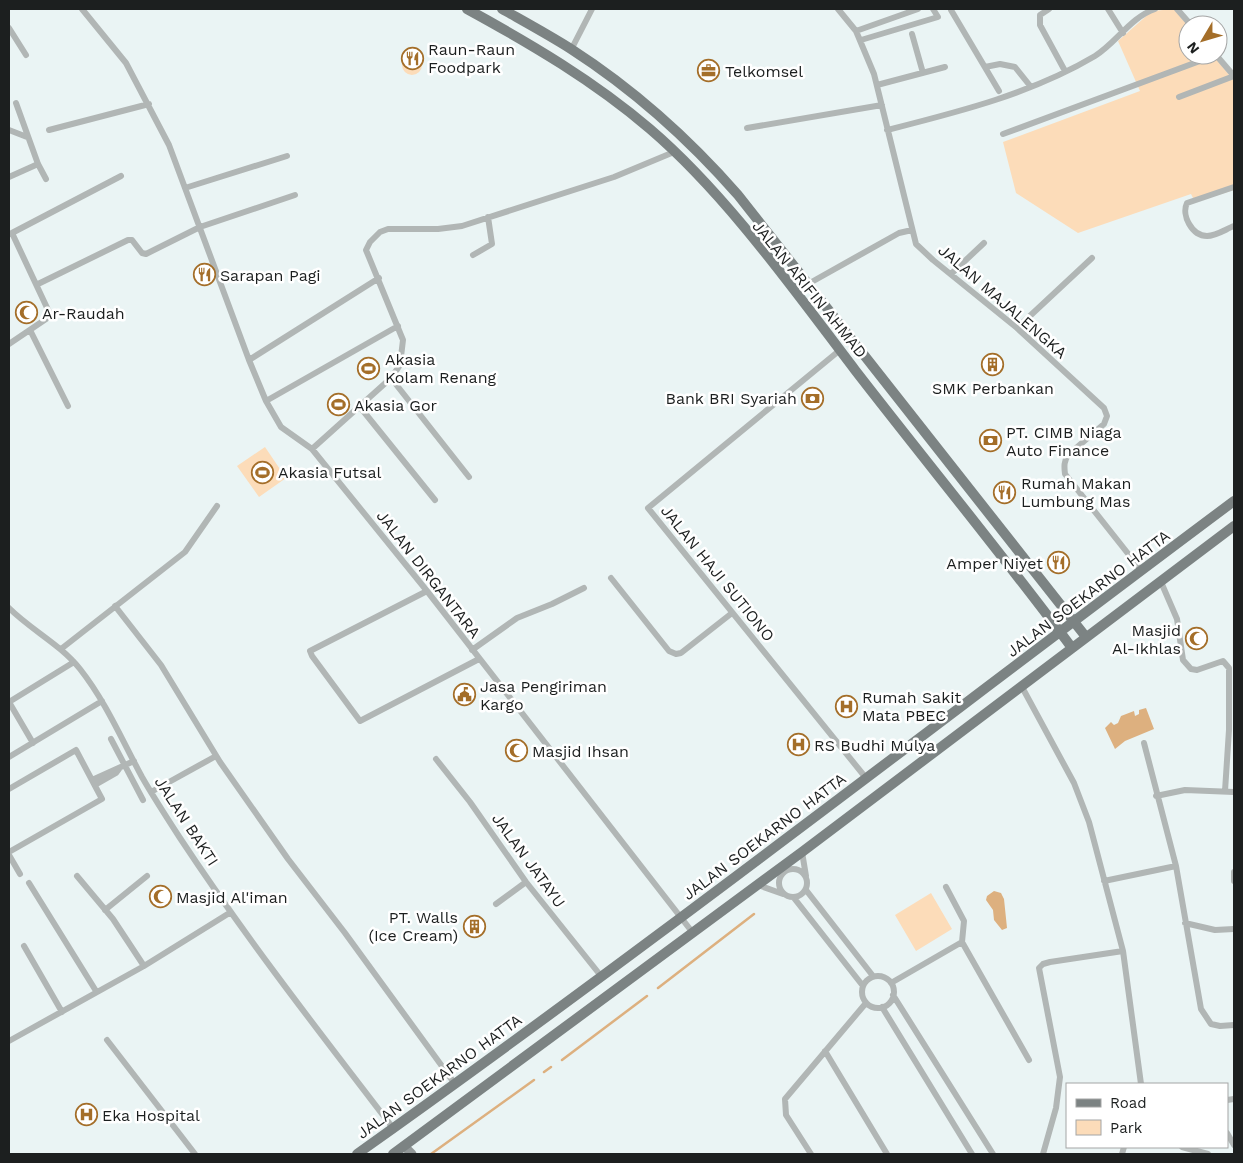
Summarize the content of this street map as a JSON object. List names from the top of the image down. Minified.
{"streets":{"main road":["JALAN ARIFIN AHMAD","JALAN SOEKARNO HATTA"],"street":["JALAN MAJALENGKA","JALAN HAJI SUTIONO","JALAN DIRGANTARA","JALAN BAKTI","JALAN JATAYU"]},"crossings":[["JALAN ARIFIN AHMAD","JALAN HAJI SUTIONO"],["JALAN ARIFIN AHMAD","JALAN SOEKARNO HATTA"],["JALAN MAJALENGKA","JALAN SOEKARNO HATTA"],["JALAN HAJI SUTIONO","JALAN SOEKARNO HATTA"],["JALAN DIRGANTARA","JALAN SOEKARNO HATTA"],["JALAN SOEKARNO HATTA","JALAN BAKTI"],["JALAN SOEKARNO HATTA","JALAN JATAYU"]],"places":{"restaurant":["Raun-Raun Foodpark","Sarapan Pagi","Rumah Makan Lumbung Mas","Amper Niyet"],"office":["Telkomsel"],"mosque":["Ar-Raudah","Masjid Al-Ikhlas","Masjid Ihsan","Masjid Al'iman"],"building":["SMK Perbankan","PT. Walls (Ice Cream)"],"sports":["Akasia Kolam Renang","Akasia Gor","Akasia Futsal"],"bank":["Bank BRI Syariah","PT. CIMB Niaga Auto Finance"],"public building":["Jasa Pengiriman Kargo"],"hospital":["Rumah Sakit Mata PBEC","RS Budhi Mulya","Eka Hospital"]},"legend":["Road","Park"],"north":"bottom left"}
